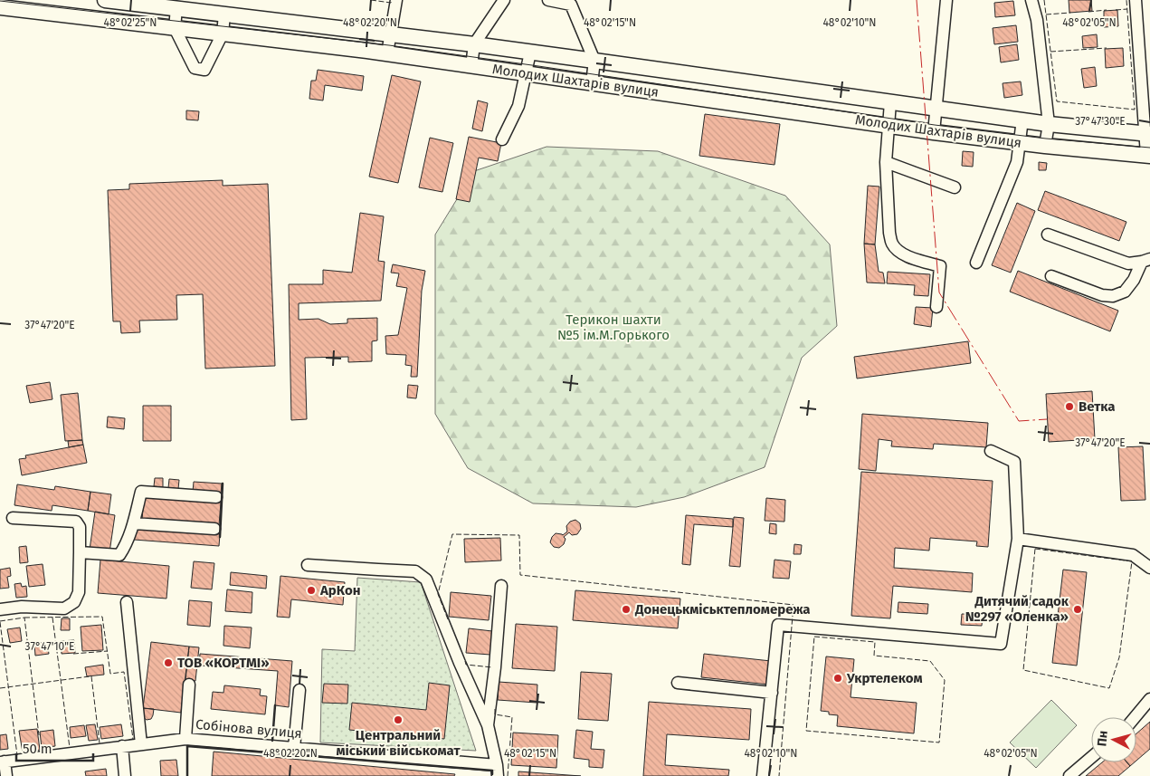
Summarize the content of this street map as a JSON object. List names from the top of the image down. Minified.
{"streets":{"main road":["Молодих Шахтарів вулиця"],"street":["Собінова вулиця"]},"parks":["Терикон шахти №5 ім.М.Горького"],"places":["Ветка","АрКон","Донецькміськтепломережа","Дитячий садок №297 «Оленка»","ТОВ «КОРТМІ»","Укртелеком","Центральний міський військомат"],"scale_bar":"50 m","north":"left","coordinates":["48°02'25\"N","48°02'20\"N","48°02'15\"N","48°02'10\"N","48°02'05\"N","37°47'30\"E","37°47'20\"E","37°47'10\"E"]}
